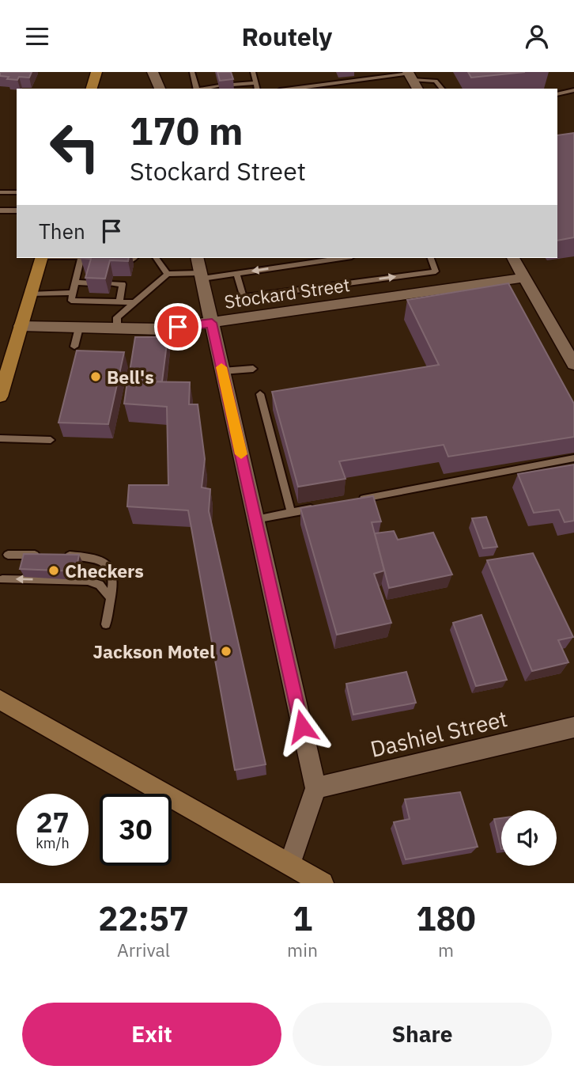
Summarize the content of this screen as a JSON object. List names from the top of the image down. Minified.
{"streets":{"street":["Stockard Street","Dashiel Street"]},"places":["Bell's","Checkers","Jackson Motel"],"page":{"header":"Routely","turn":["170 m","Stockard Street"],"then":"Then","speed":"27 km/h","limit":"30","eta":["22:57","Arrival","1","min","180","m"],"buttons":["Exit","Share"]}}
